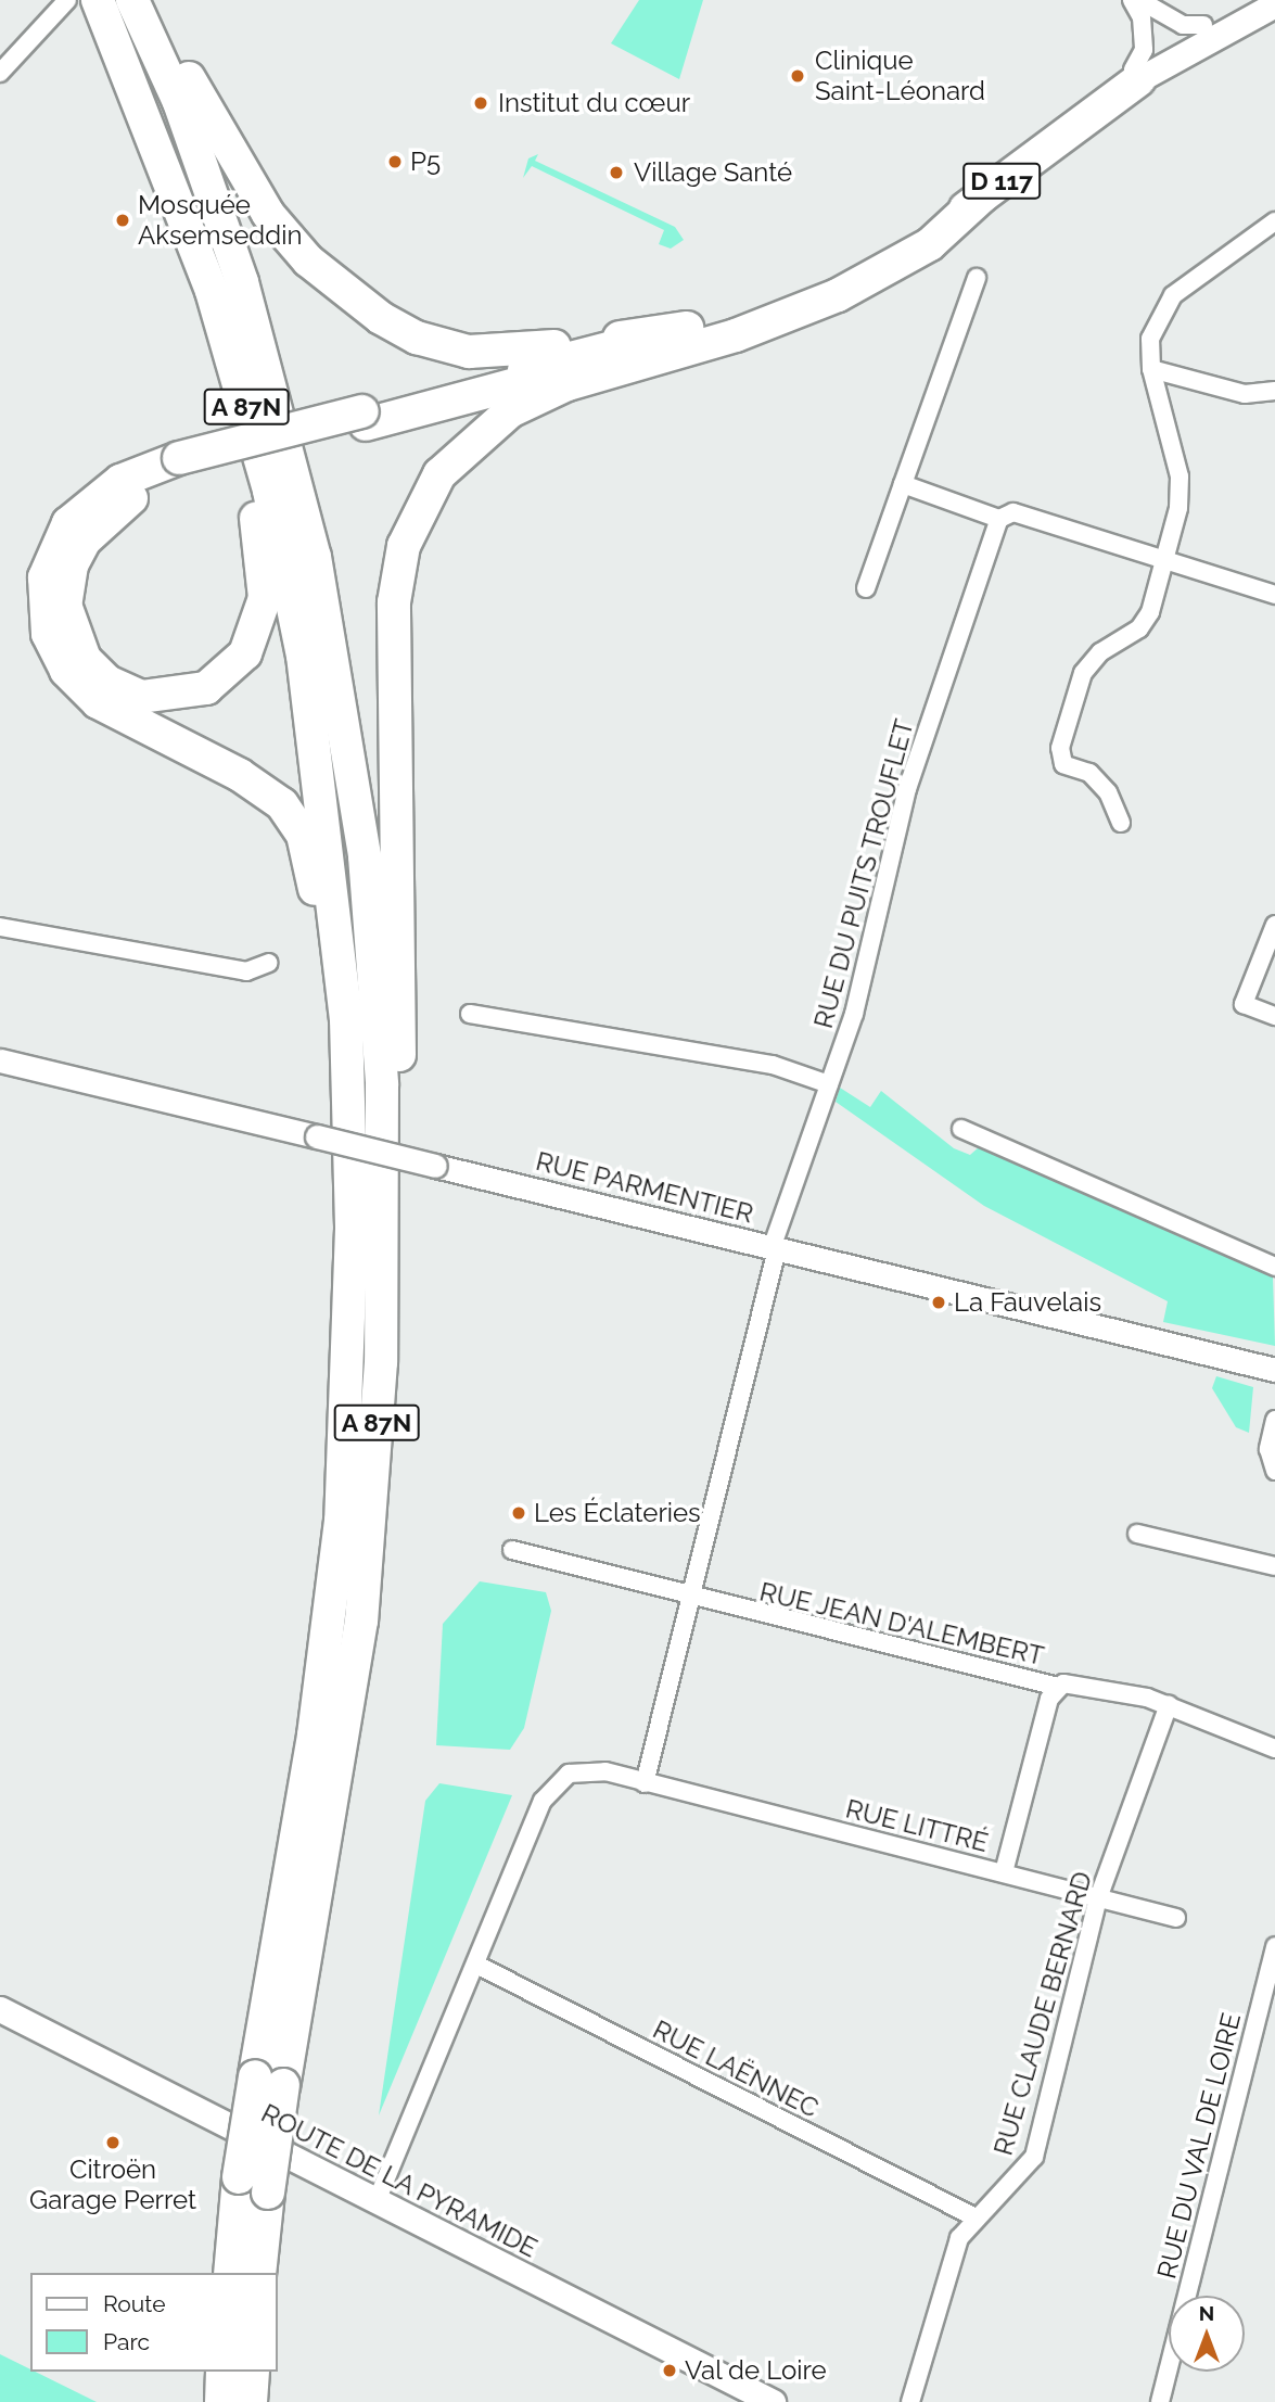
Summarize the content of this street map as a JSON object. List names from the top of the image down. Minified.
{"streets":{"highway":["D 117","A 87N"],"main road":["ROUTE DE LA PYRAMIDE"],"street":["RUE DU PUITS TROUFLET","RUE PARMENTIER","RUE JEAN D'ALEMBERT","RUE LITTRÉ","RUE CLAUDE BERNARD","RUE LAËNNEC","RUE DU VAL DE LOIRE"]},"crossings":[["RUE DU PUITS TROUFLET","RUE PARMENTIER"],["RUE DU PUITS TROUFLET","RUE JEAN D'ALEMBERT"],["RUE DU PUITS TROUFLET","RUE LITTRÉ"],["RUE JEAN D'ALEMBERT","RUE CLAUDE BERNARD"],["RUE LITTRÉ","RUE CLAUDE BERNARD"],["RUE LITTRÉ","RUE LAËNNEC"],["RUE LITTRÉ","ROUTE DE LA PYRAMIDE"],["RUE CLAUDE BERNARD","RUE LAËNNEC"]],"places":["Clinique Saint-Léonard","Institut du cœur","P5","Village Santé","Mosquée Aksemseddin","La Fauvelais","Les Éclateries","Citroën Garage Perret","Val de Loire"],"legend":["Route","Parc"],"north":"top"}
